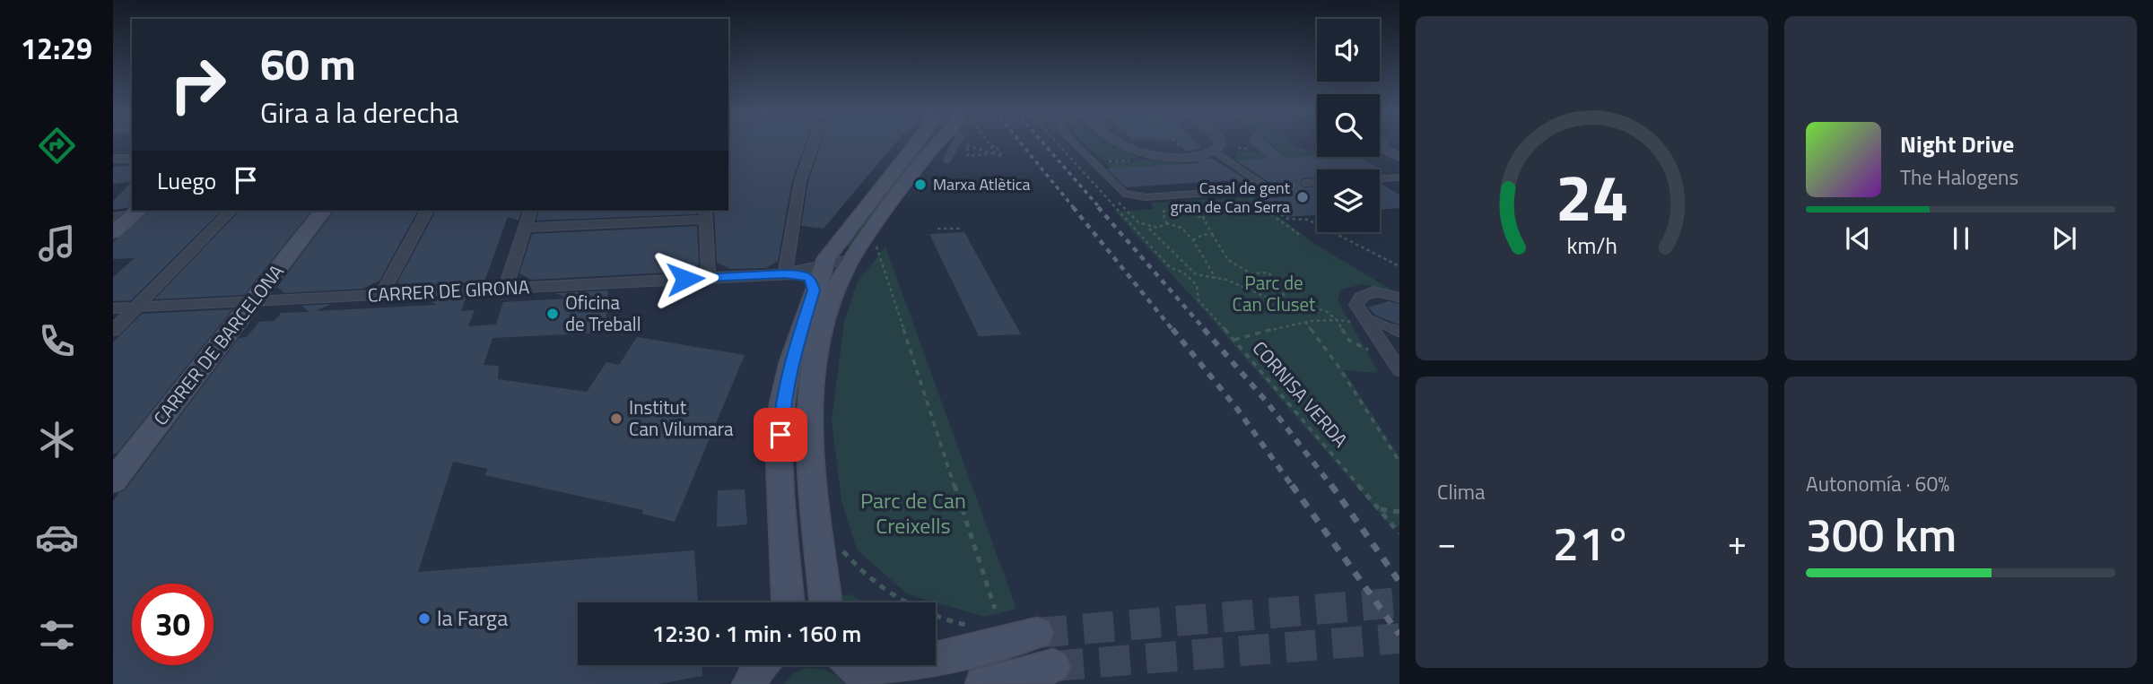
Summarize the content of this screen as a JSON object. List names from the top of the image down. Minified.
{"streets":{"street":["CARRER DE GIRONA","CARRER DE BARCELONA"],"path":["CORNISA VERDA"]},"crossings":[["CARRER DE GIRONA","CARRER DE BARCELONA"]],"parks":["Parc de Can Cluset","Parc de Can Creixells"],"places":["Marxa Atlètica","Casal de gent gran de Can Serra","Oficina de Treball","Institut Can Vilumara","la Farga"],"page":{"tabs":"12:29","turn":["60 m","Gira a la derecha"],"song":["Night Drive","The Halogens"],"then":"Luego","tile":["Clima",["Autonomía · 60%","300 km"]],"heat":["−","21°","+"],"limit":"30","trip":"12:30 · 1 min · 160 m","gauge":["24","km/h"]}}
